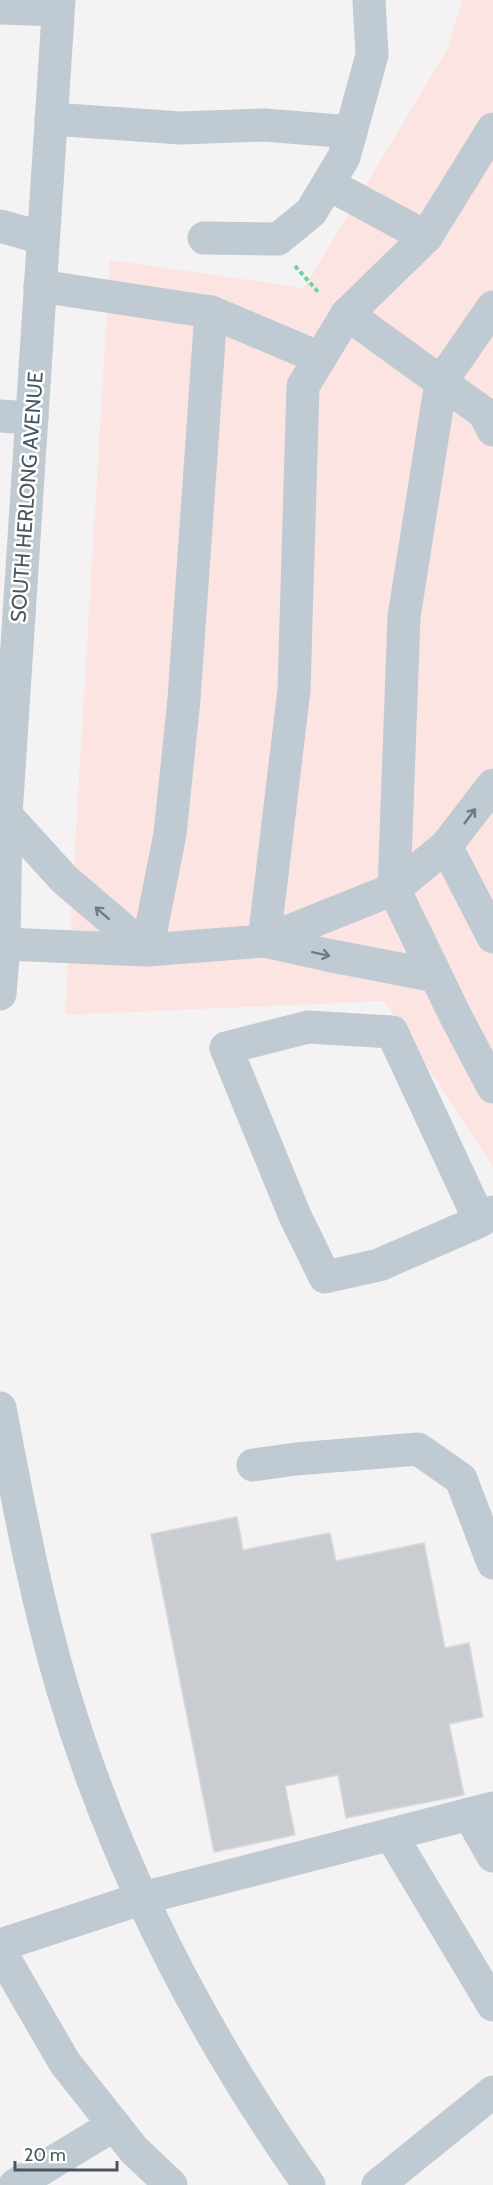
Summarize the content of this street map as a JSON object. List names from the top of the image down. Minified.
{"streets":{"street":["SOUTH HERLONG AVENUE"]},"scale_bar":"20 m"}
